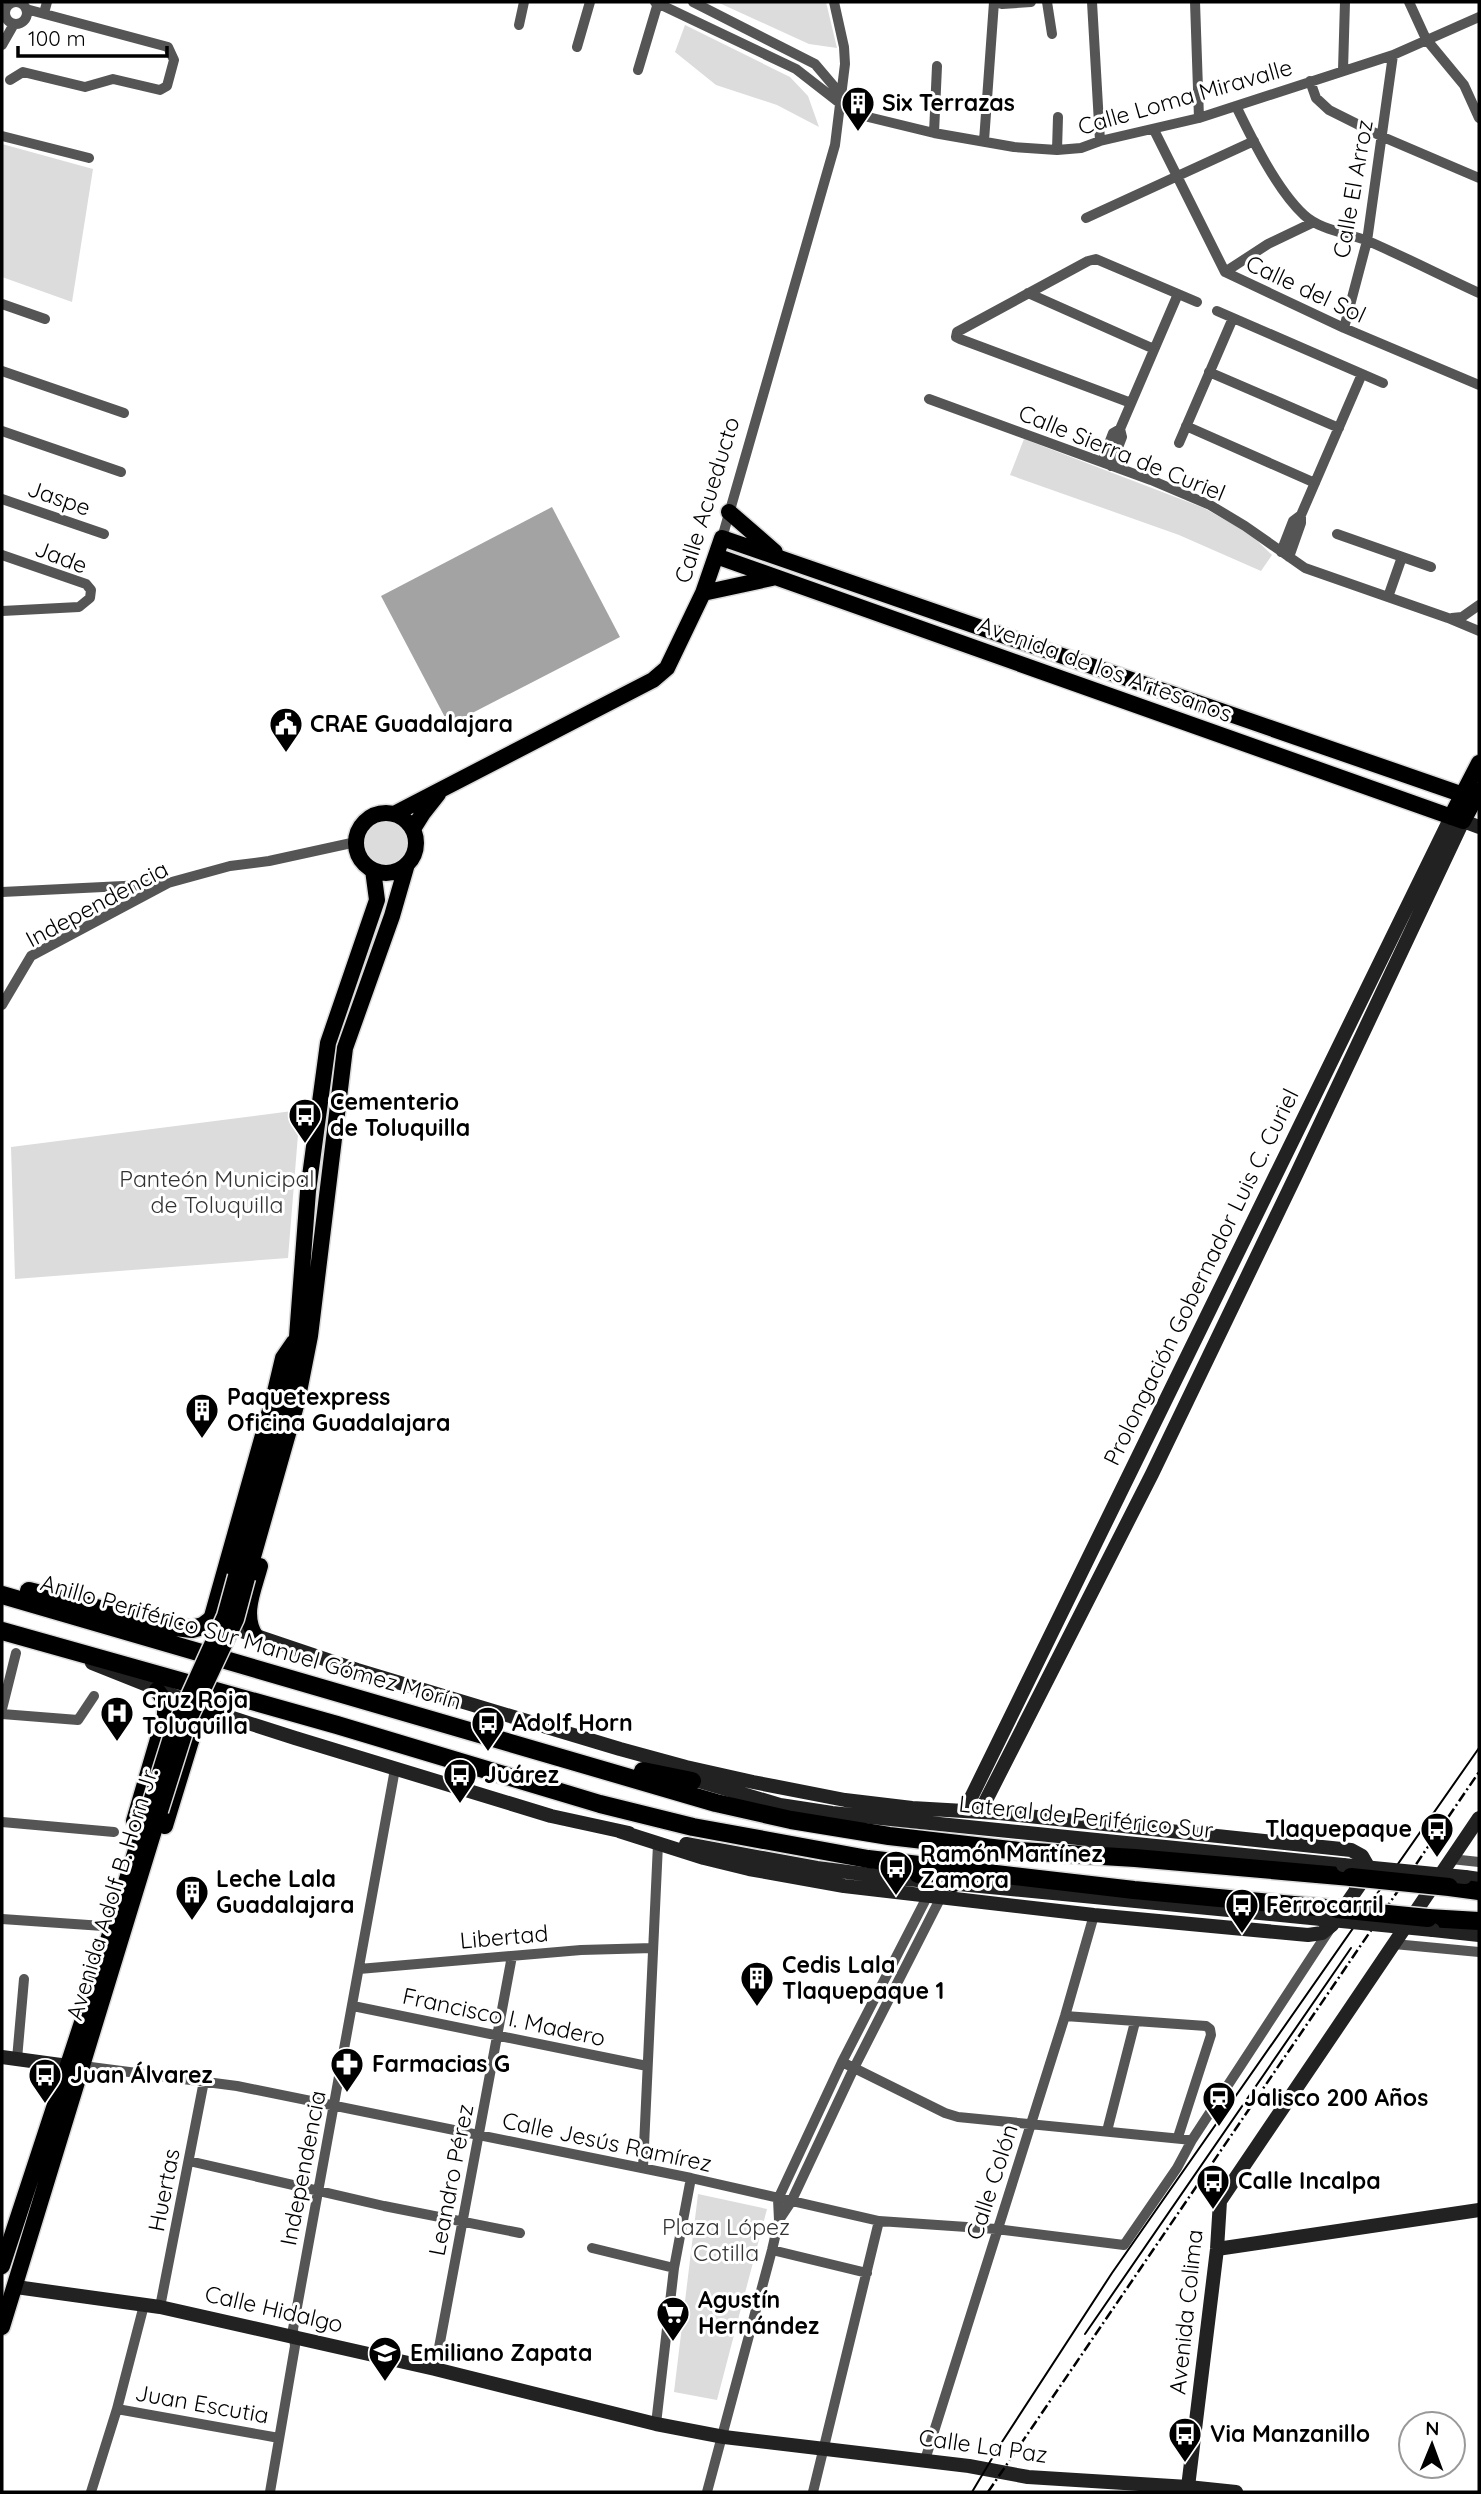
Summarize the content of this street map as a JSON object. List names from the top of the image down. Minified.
{"streets":{"highway":["Anillo Periférico Sur Manuel Gómez Morín"],"main road":["Calle Acueducto","Avenida de los Artesanos","Prolongación Gobernador Luis C. Curiel","Avenida Adolf B. Horn Jr."],"street":["Calle Loma Miravalle","Calle El Arroz","Calle del Sol","Calle Sierra de Curiel","Jaspe","Jade","Independencia","Lateral de Periférico Sur","Libertad","Francisco I. Madero","Calle Jesús Ramírez","Leandro Pérez","Calle Colón","Huertas","Calle Hidalgo","Avenida Colima","Juan Escutia","Calle La Paz"]},"crossings":[["Calle Loma Miravalle","Calle El Arroz"],["Calle Loma Miravalle","Calle del Sol"],["Calle Loma Miravalle","Calle Acueducto"],["Calle El Arroz","Calle del Sol"],["Calle Acueducto","Avenida de los Artesanos"],["Calle Acueducto","Independencia"],["Calle Acueducto","Avenida Adolf B. Horn Jr."],["Avenida de los Artesanos","Prolongación Gobernador Luis C. Curiel"],["Independencia","Avenida Adolf B. Horn Jr."],["Independencia","Libertad"],["Independencia","Francisco I. Madero"],["Independencia","Calle Jesús Ramírez"],["Independencia","Calle Hidalgo"],["Independencia","Juan Escutia"],["Anillo Periférico Sur Manuel Gómez Morín","Lateral de Periférico Sur"],["Avenida Adolf B. Horn Jr.","Calle Jesús Ramírez"],["Avenida Adolf B. Horn Jr.","Calle Hidalgo"],["Libertad","Leandro Pérez"],["Francisco I. Madero","Leandro Pérez"],["Calle Jesús Ramírez","Leandro Pérez"],["Calle Jesús Ramírez","Calle Colón"],["Calle Jesús Ramírez","Huertas"],["Leandro Pérez","Calle Hidalgo"],["Calle Colón","Calle La Paz"],["Huertas","Calle Hidalgo"],["Calle Hidalgo","Calle La Paz"],["Avenida Colima","Calle La Paz"]],"parks":["Panteón Municipal de Toluquilla","Plaza López Cotilla"],"places":{"building":["Six Terrazas","Paquetexpress Oficina Guadalajara","Leche Lala Guadalajara","Cedis Lala Tlaquepaque 1"],"public building":["CRAE Guadalajara"],"bus stop":["Cementerio de Toluquilla","Adolf Horn","Juárez","Tlaquepaque","Ramón Martínez Zamora","Ferrocarril","Juan Álvarez","Calle Incalpa","Via Manzanillo"],"hospital":["Cruz Roja Toluquilla"],"pharmacy":["Farmacias G"],"station":["Jalisco 200 Años"],"supermarket":["Agustín Hernández"],"school or university":["Emiliano Zapata"]},"scale_bar":"100 m","north":"top"}
